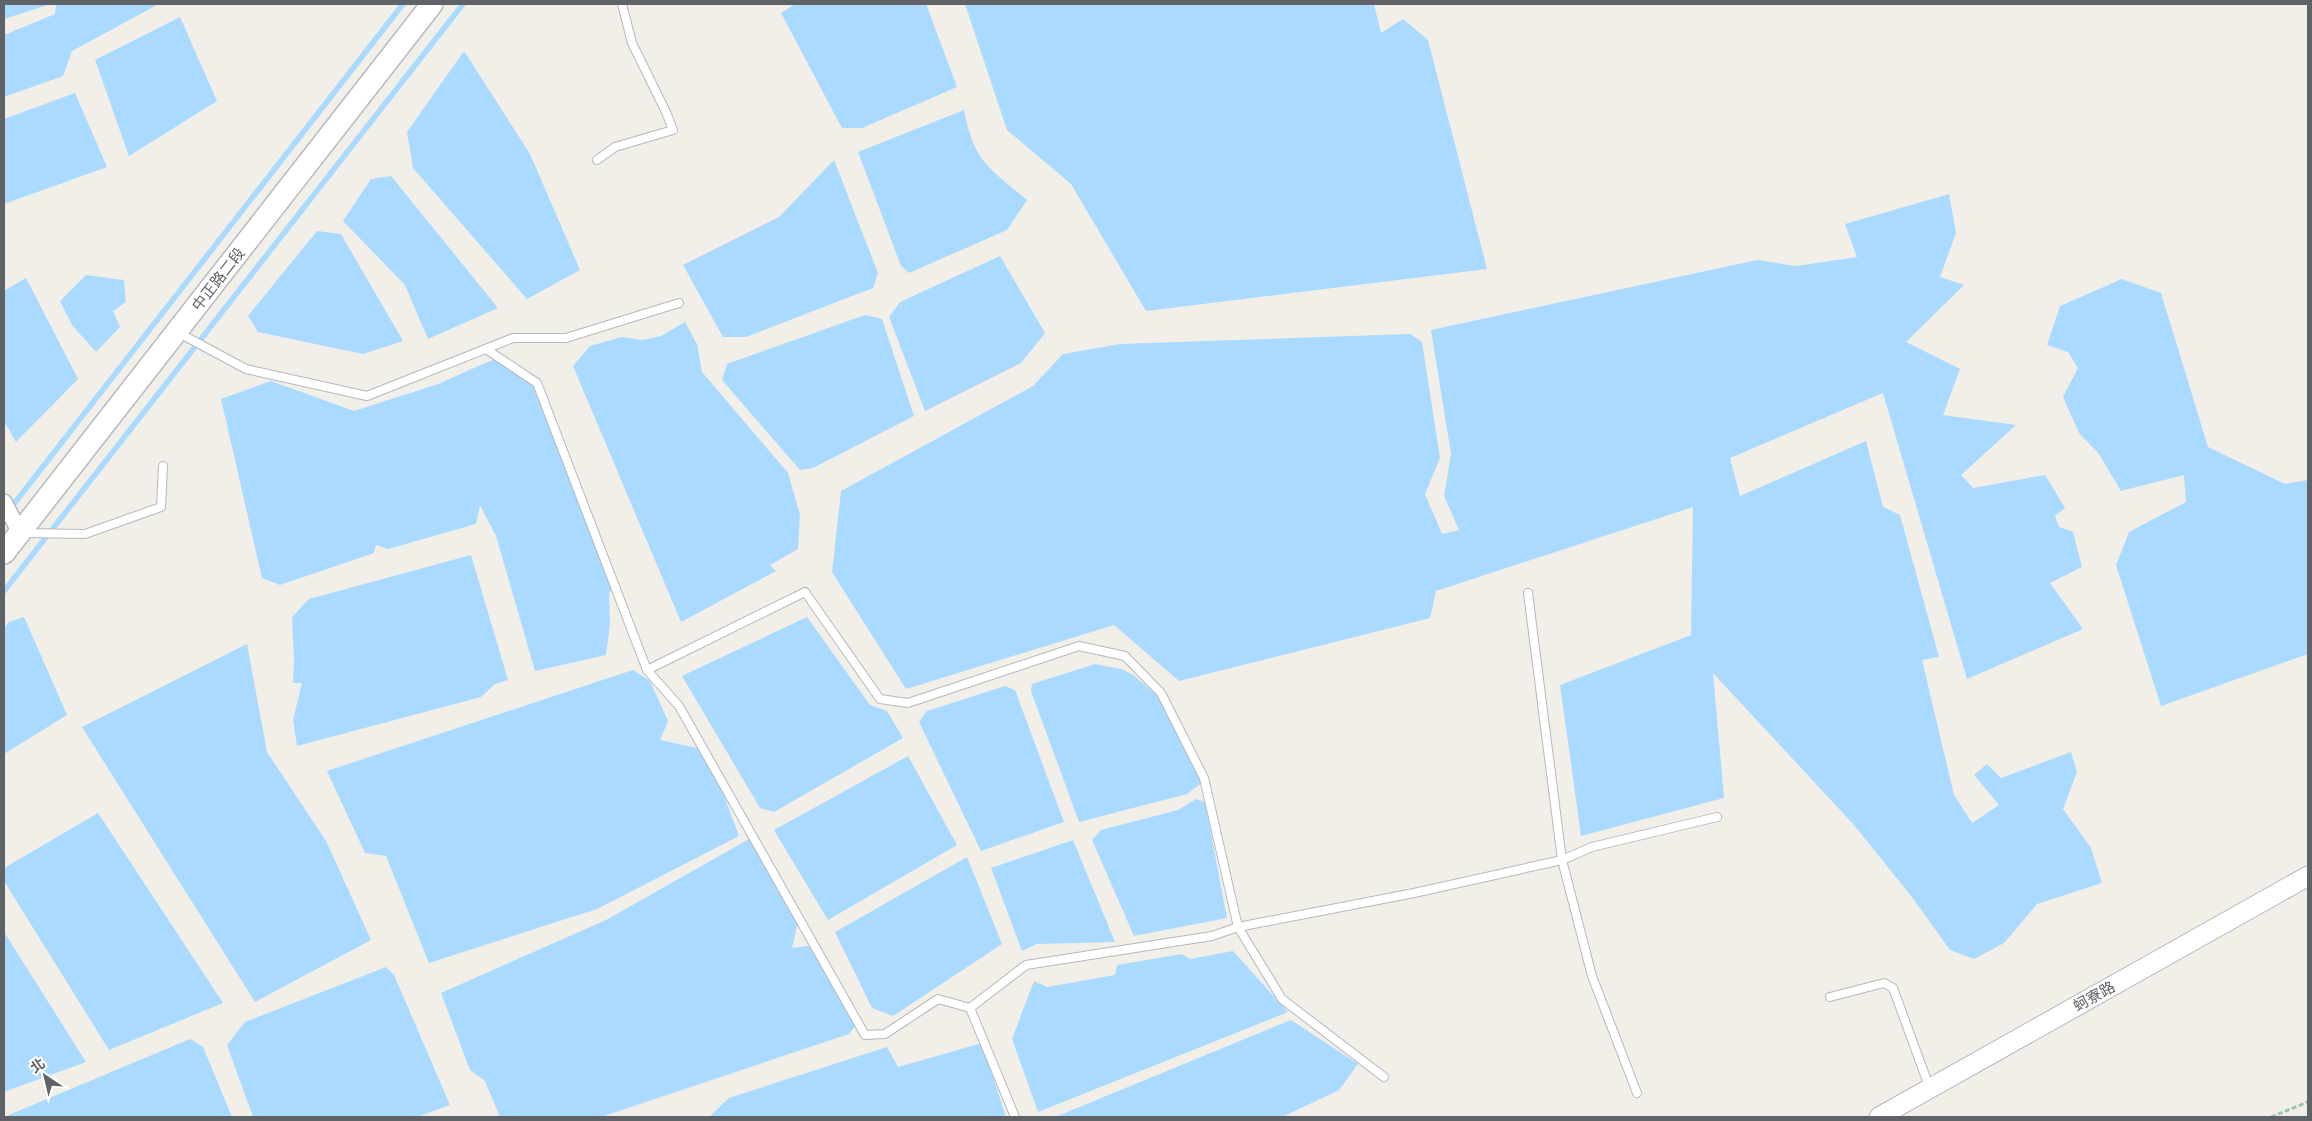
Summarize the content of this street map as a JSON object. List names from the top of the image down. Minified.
{"streets":{"main road":["中正路二段"],"street":["蚵寮路"]},"north":"top left"}
